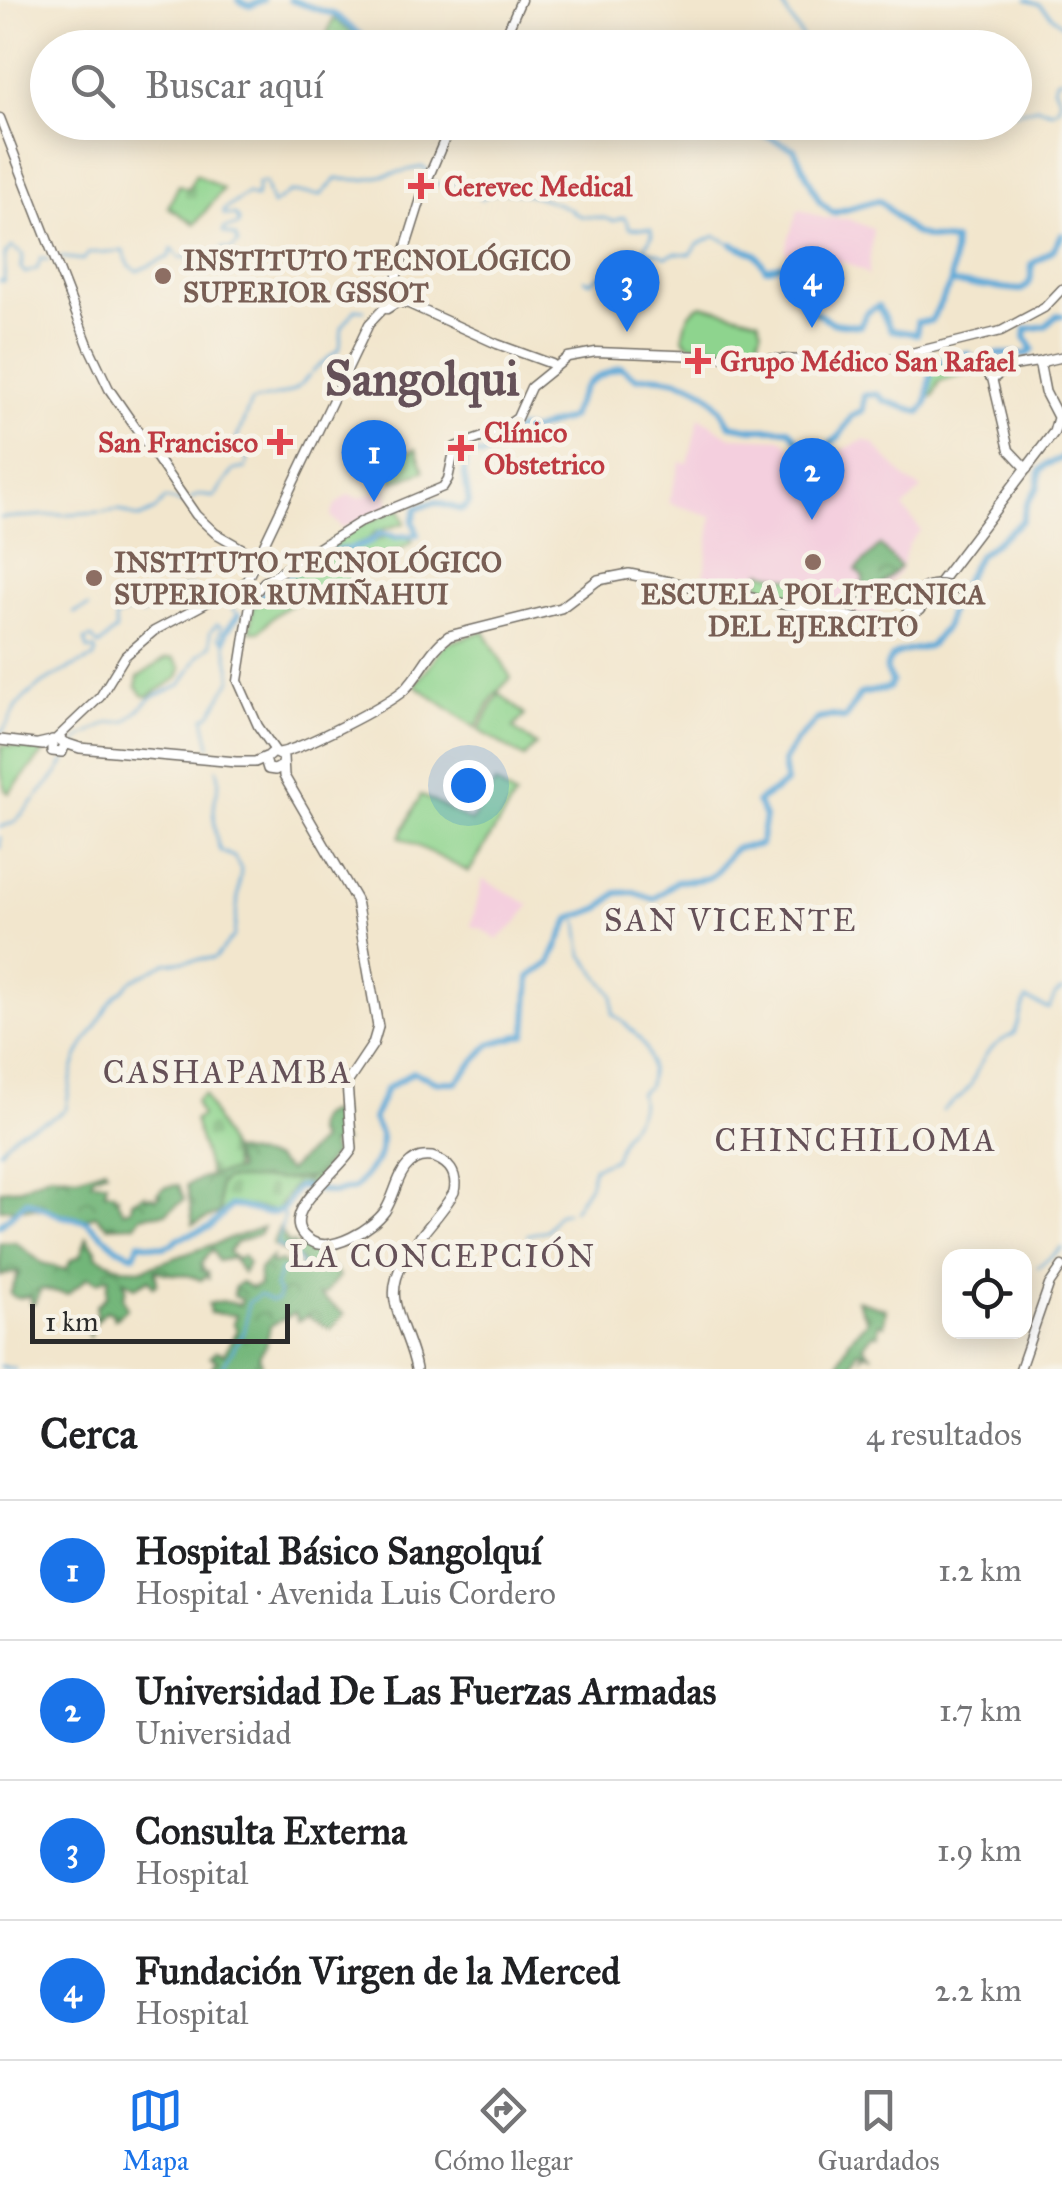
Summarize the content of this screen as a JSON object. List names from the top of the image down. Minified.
{"districts":["Sangolqui","SAN VICENTE","CASHAPAMBA","CHINCHILOMA","LA CONCEPCIÓN"],"places":{"health":["Cerevec Medical","Grupo Médico San Rafael","San Francisco","Clínico Obstetrico"],"other":["INSTITUTO TECNOLÓGICO SUPERIOR GSSOT","ESCUELA POLITECNICA DEL EJERCITO","INSTITUTO TECNOLÓGICO SUPERIOR RUMIÑAHUI"]},"scale_bar":"1 km","page":{"search":"Buscar aquí","pins":["4","3","1","2"],"scale":"1 km","heading":["Cerca","4 resultados"],"list":[{"mark":"1","name":"Hospital Básico Sangolquí","note":"Hospital · Avenida Luis Cordero","value":"1.2 km"},{"mark":"2","name":"Universidad De Las Fuerzas Armadas","note":"Universidad","value":"1.7 km"},{"mark":"3","name":"Consulta Externa","note":"Hospital","value":"1.9 km"},{"mark":"4","name":"Fundación Virgen de la Merced","note":"Hospital","value":"2.2 km"}],"nav":["Mapa","Cómo llegar","Guardados"]}}
